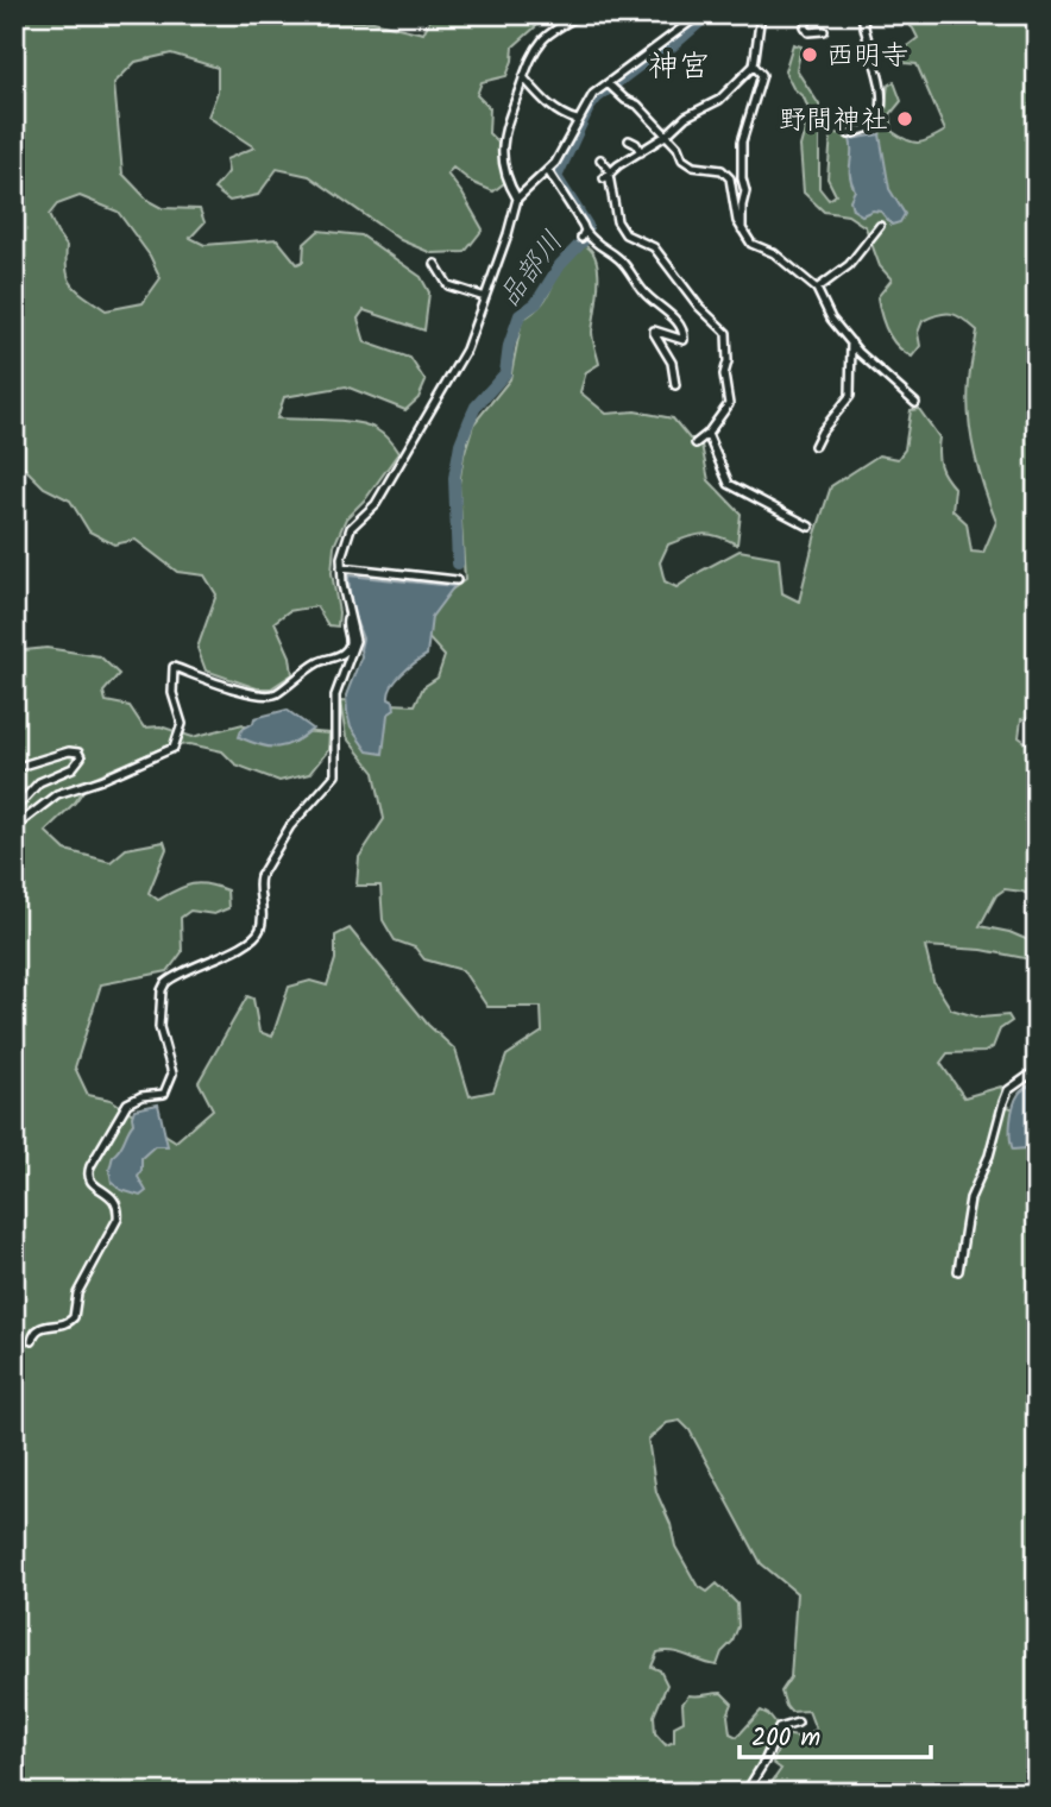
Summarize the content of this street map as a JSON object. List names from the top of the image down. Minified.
{"districts":["神宮"],"water":["品部川"],"places":["西明寺","野間神社"],"scale_bar":"200 m"}
